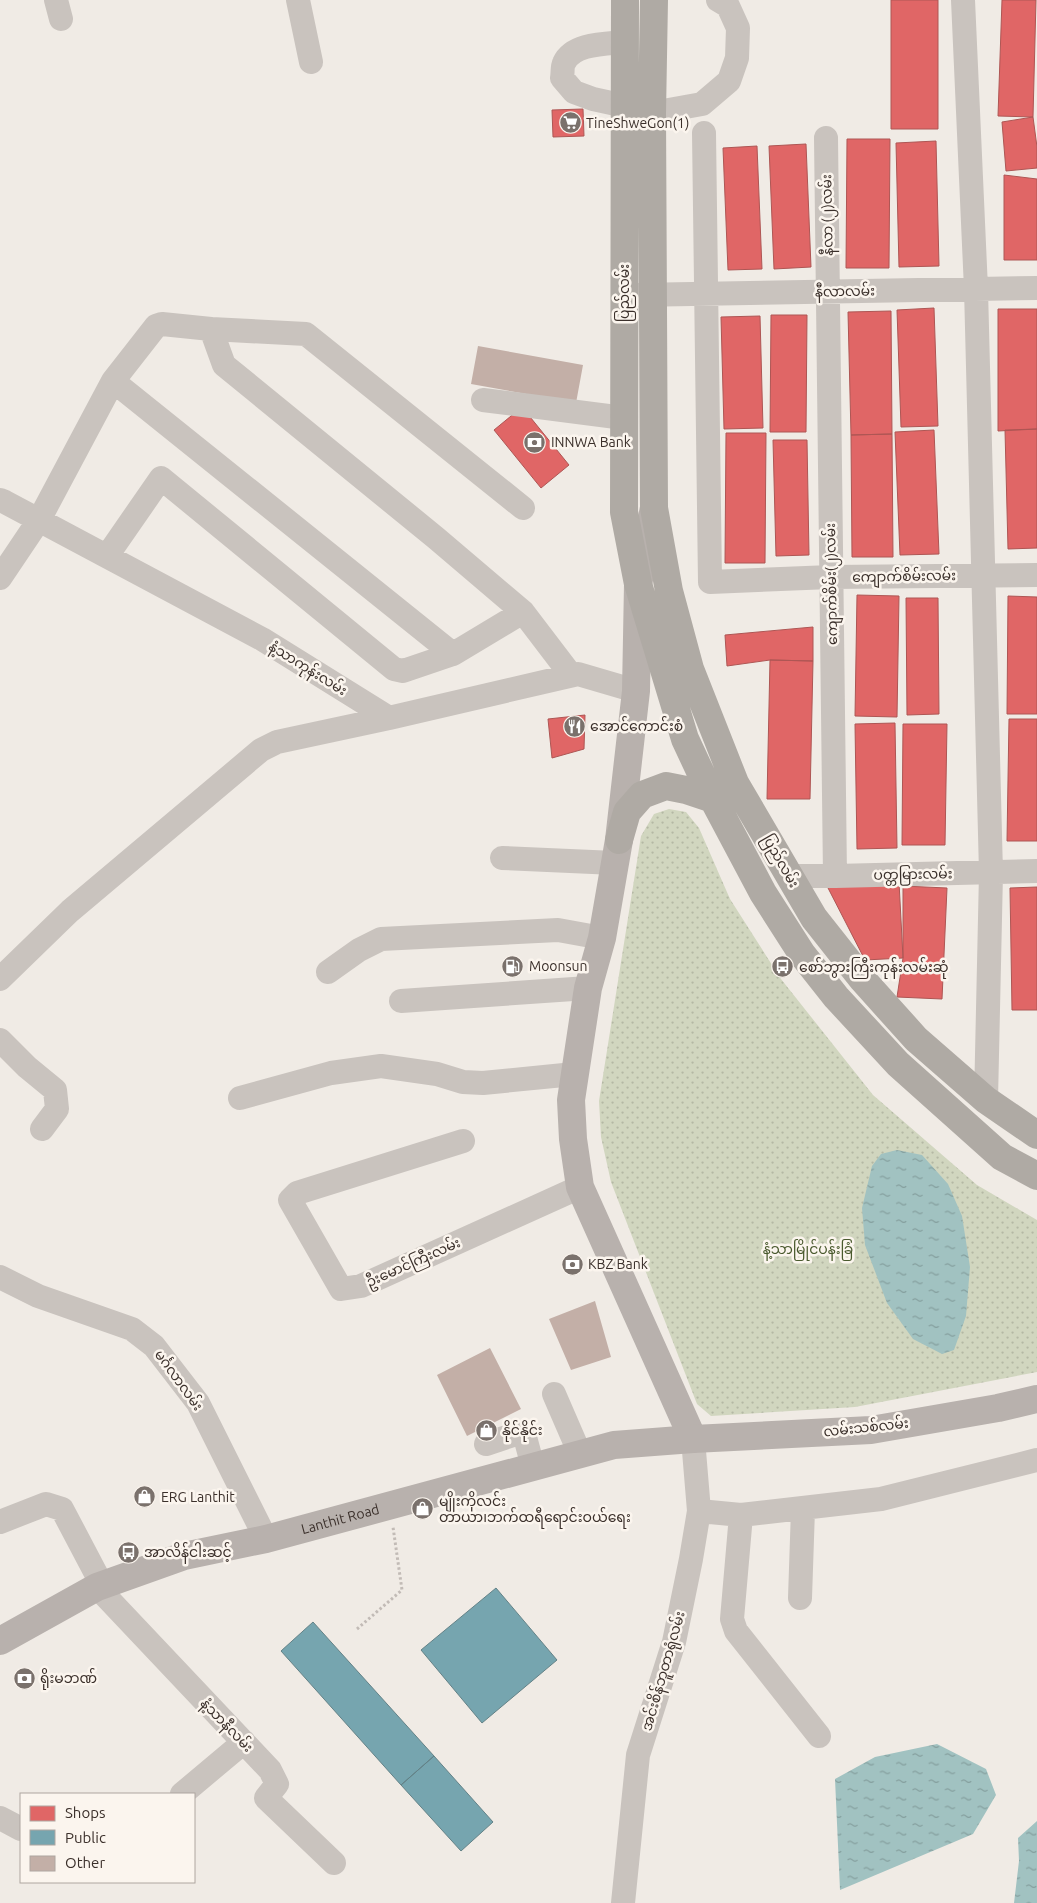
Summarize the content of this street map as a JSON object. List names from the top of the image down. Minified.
{"streets":{"highway":["ပြည်လမ်း"],"main road":["လမ်းသစ်လမ်း","Lanthit Road"],"street":["နီလာ (၂)လမ်း","နီလာလမ်း","ကျောက်စိမ်းလမ်း","ကျောက်စိမ်း(၂)လမ်း","နံ့သာကုန်းလမ်း","ပတ္တမြားလမ်း","ဦးမောင်ကြီးလမ်း","မင်္ဂလာလမ်း","အင်းစိန်ဘူတာရုံလမ်း","နံ့သာနီလမ်း"]},"crossings":[["နီလာ (၂)လမ်း","နီလာလမ်း"],["နီလာ (၂)လမ်း","ကျောက်စိမ်း(၂)လမ်း"],["နီလာလမ်း","ပြည်လမ်း"],["နီလာလမ်း","ကျောက်စိမ်းလမ်း"],["နီလာလမ်း","ကျောက်စိမ်း(၂)လမ်း"],["ပြည်လမ်း","ပတ္တမြားလမ်း"],["ကျောက်စိမ်းလမ်း","ကျောက်စိမ်း(၂)လမ်း"],["ကျောက်စိမ်း(၂)လမ်း","ပတ္တမြားလမ်း"],["မင်္ဂလာလမ်း","Lanthit Road"],["လမ်းသစ်လမ်း","Lanthit Road"],["လမ်းသစ်လမ်း","အင်းစိန်ဘူတာရုံလမ်း"],["Lanthit Road","အင်းစိန်ဘူတာရုံလမ်း"],["Lanthit Road","နံ့သာနီလမ်း"]],"parks":["နံ့သာမြိုင်ပန်းခြံ"],"places":{"supermarket":["TineShweGon(1)"],"bank":["INNWA Bank","KBZ Bank","ရိုးမဘဏ်"],"restaurant":["အောင်ကောင်းစံ"],"fuel station":["Moonsun"],"bus stop":["စော်ဘွားကြီးကုန်းလမ်းဆုံ","အာလိန်ငါးဆင့်"],"shop":["နိုင်နိုင်း","ERG Lanthit","မျိုးကိုလင်း တာယာ၊ဘက်ထရီရောင်းဝယ်ရေး"]},"legend":["Shops","Public","Other"]}
